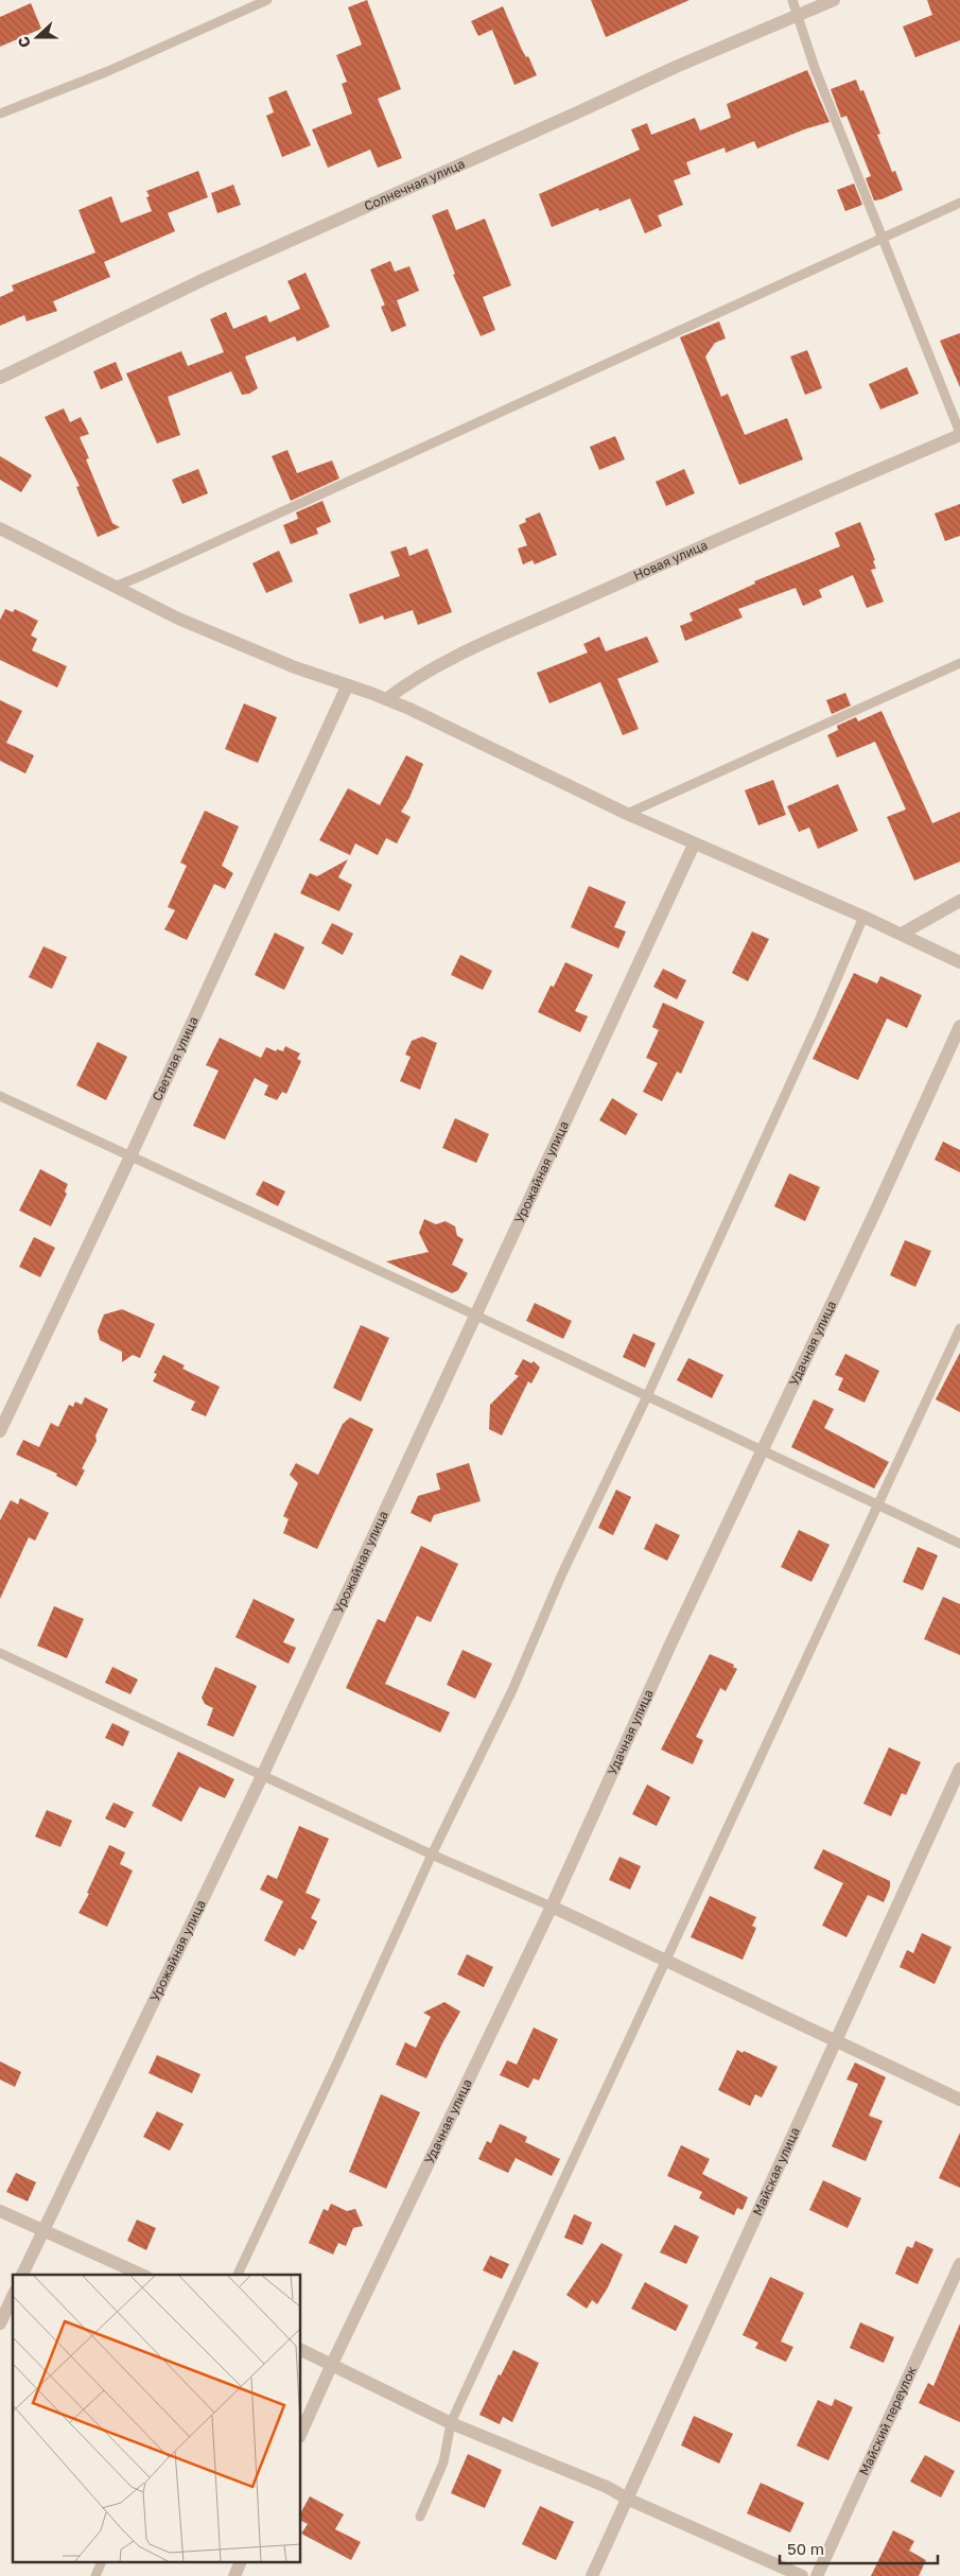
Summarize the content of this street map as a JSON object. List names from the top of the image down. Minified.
{"streets":{"street":["Солнечная улица","Новая улица","Светлая улица","Урожайная улица","Удачная улица","Майская улица","Майский переулок"]},"scale_bar":"50 m","north":"left"}
